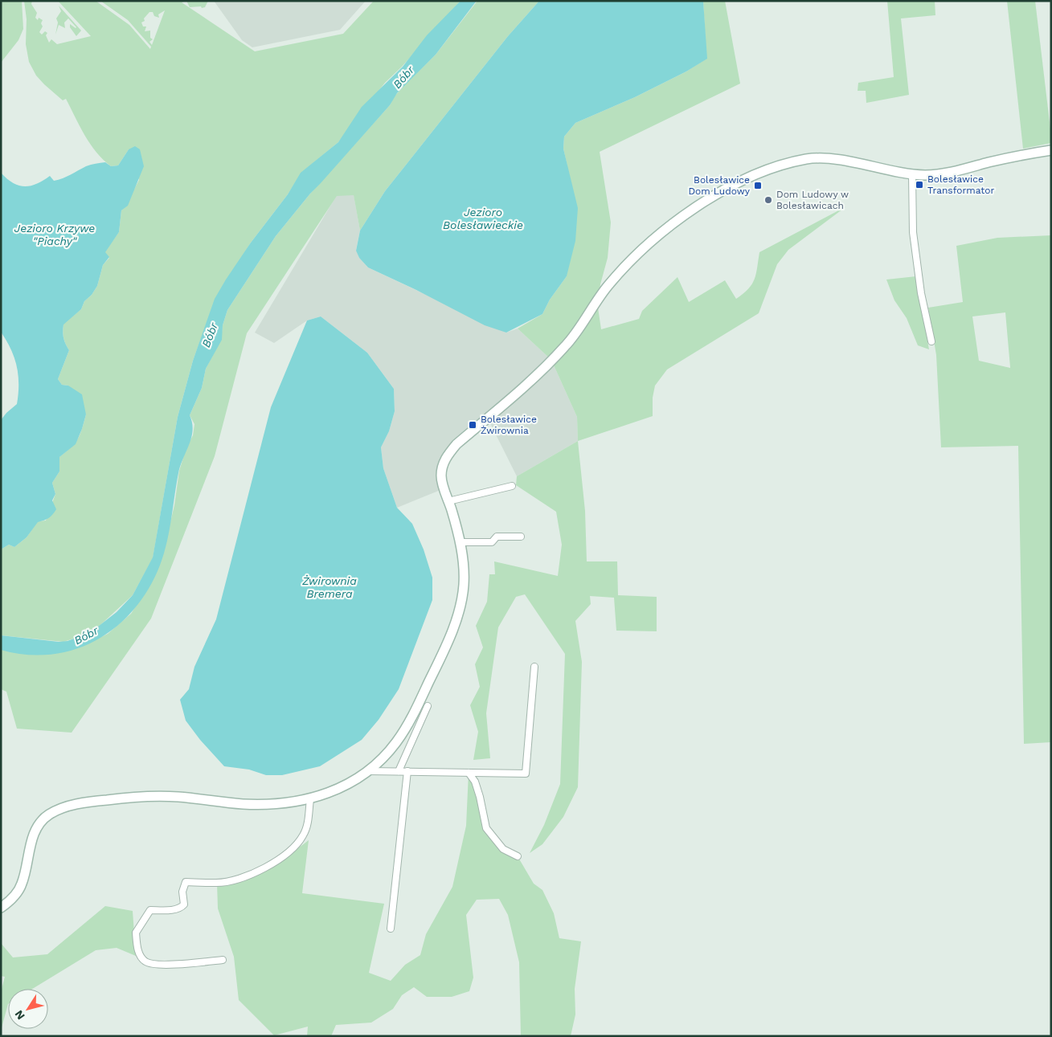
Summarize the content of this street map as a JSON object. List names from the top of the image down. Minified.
{"water":["Bóbr","Jezioro Bolesławieckie","Jezioro Krzywe \"Piachy\"","Żwirownia Bremera"],"places":{"transit":["Bolesławice Transformator","Bolesławice Dom Ludowy","Bolesławice Żwirownia"],"other":["Dom Ludowy w Bolesławicach"]},"north":"bottom left"}
